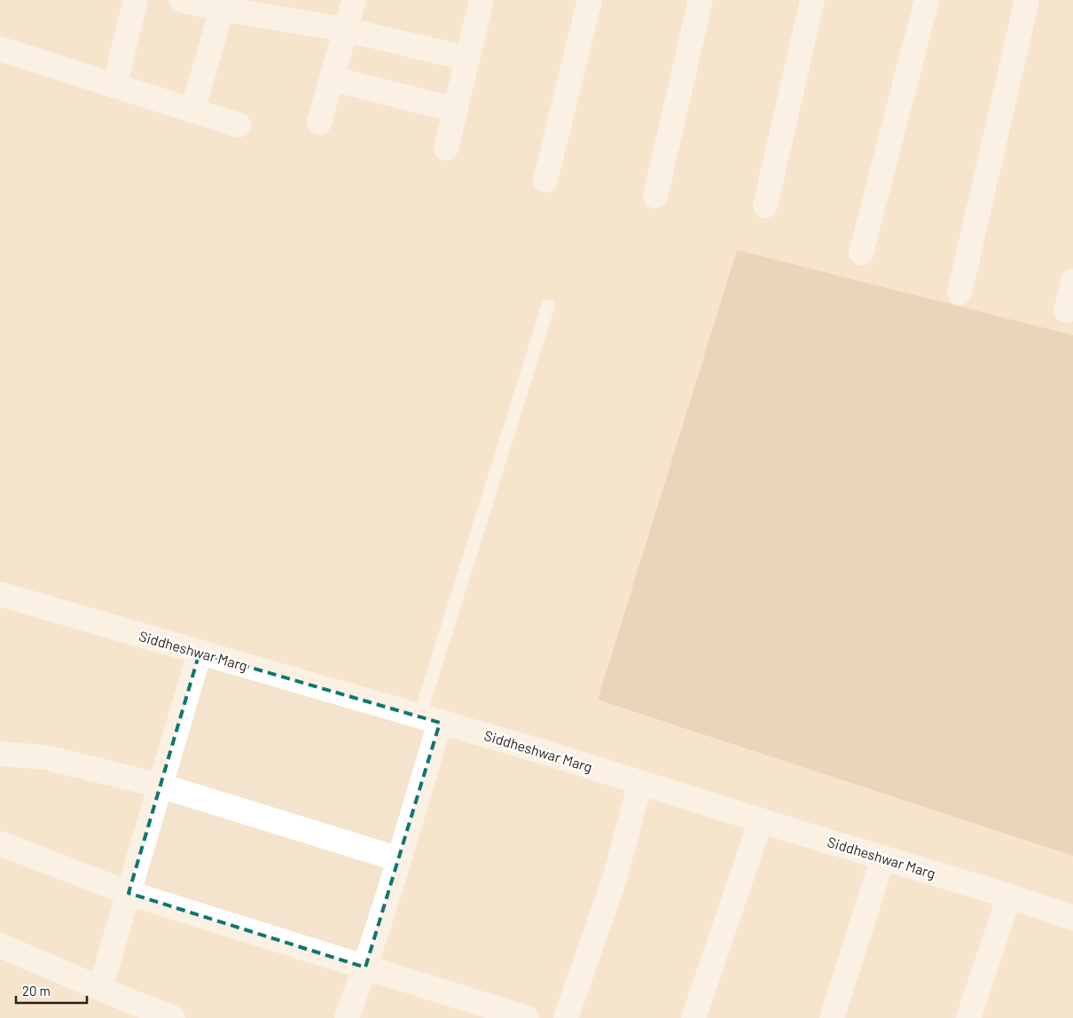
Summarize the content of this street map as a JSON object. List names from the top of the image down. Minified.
{"streets":{"street":["Siddheshwar Marg"]},"scale_bar":"20 m"}
